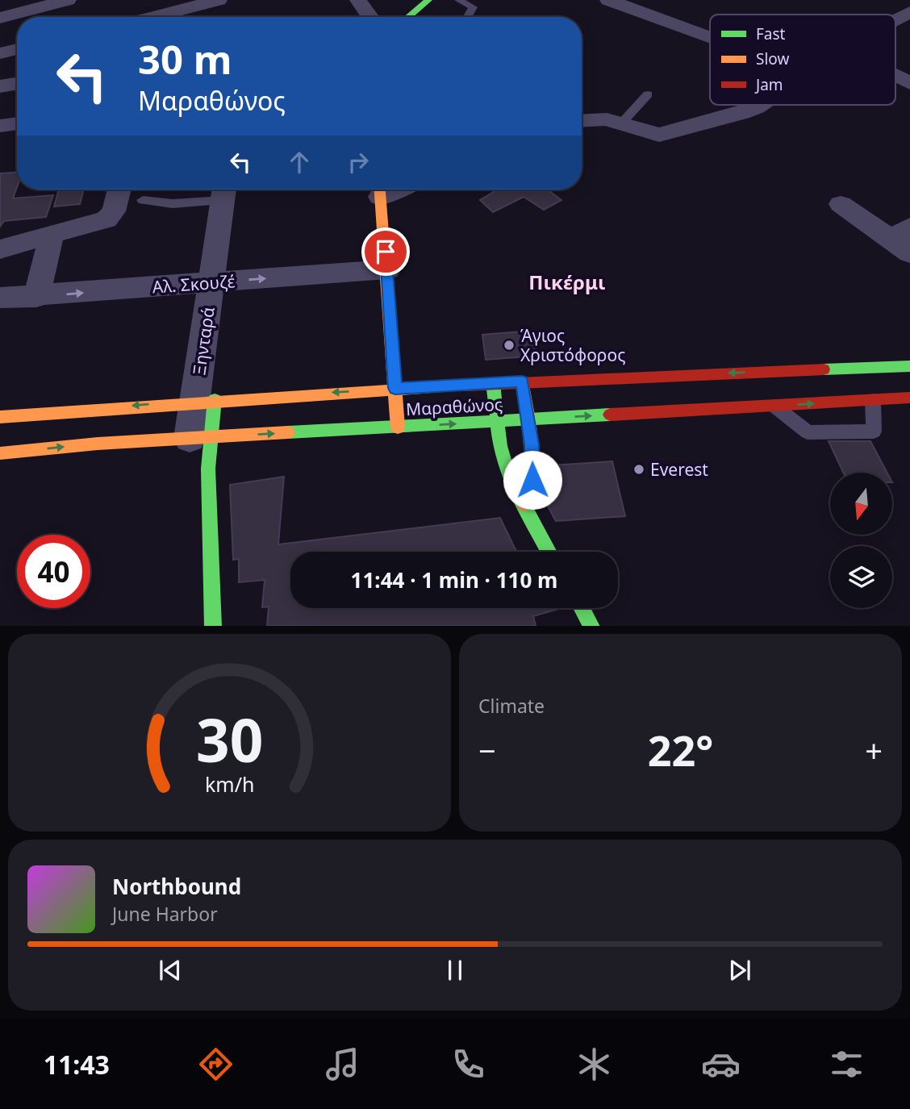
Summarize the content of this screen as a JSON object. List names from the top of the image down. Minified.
{"streets":{"main road":["Μαραθώνος"],"street":["Αλ. Σκουζέ","Ξηνταρά"]},"crossings":[["Αλ. Σκουζέ","Ξηνταρά"],["Ξηνταρά","Μαραθώνος"]],"one_way":["Αλ. Σκουζέ"],"districts":["Πικέρμι"],"places":["Άγιος Χριστόφορος","Everest"],"legend":["Fast","Slow","Jam"],"north":"bottom","page":{"turn":["30 m","Μαραθώνος"],"limit":"40","trip":"11:44 · 1 min · 110 m","tile":"Climate","heat":["−","22°","+"],"song":["Northbound","June Harbor"],"tabs":"11:43","gauge":["30","km/h"]}}
